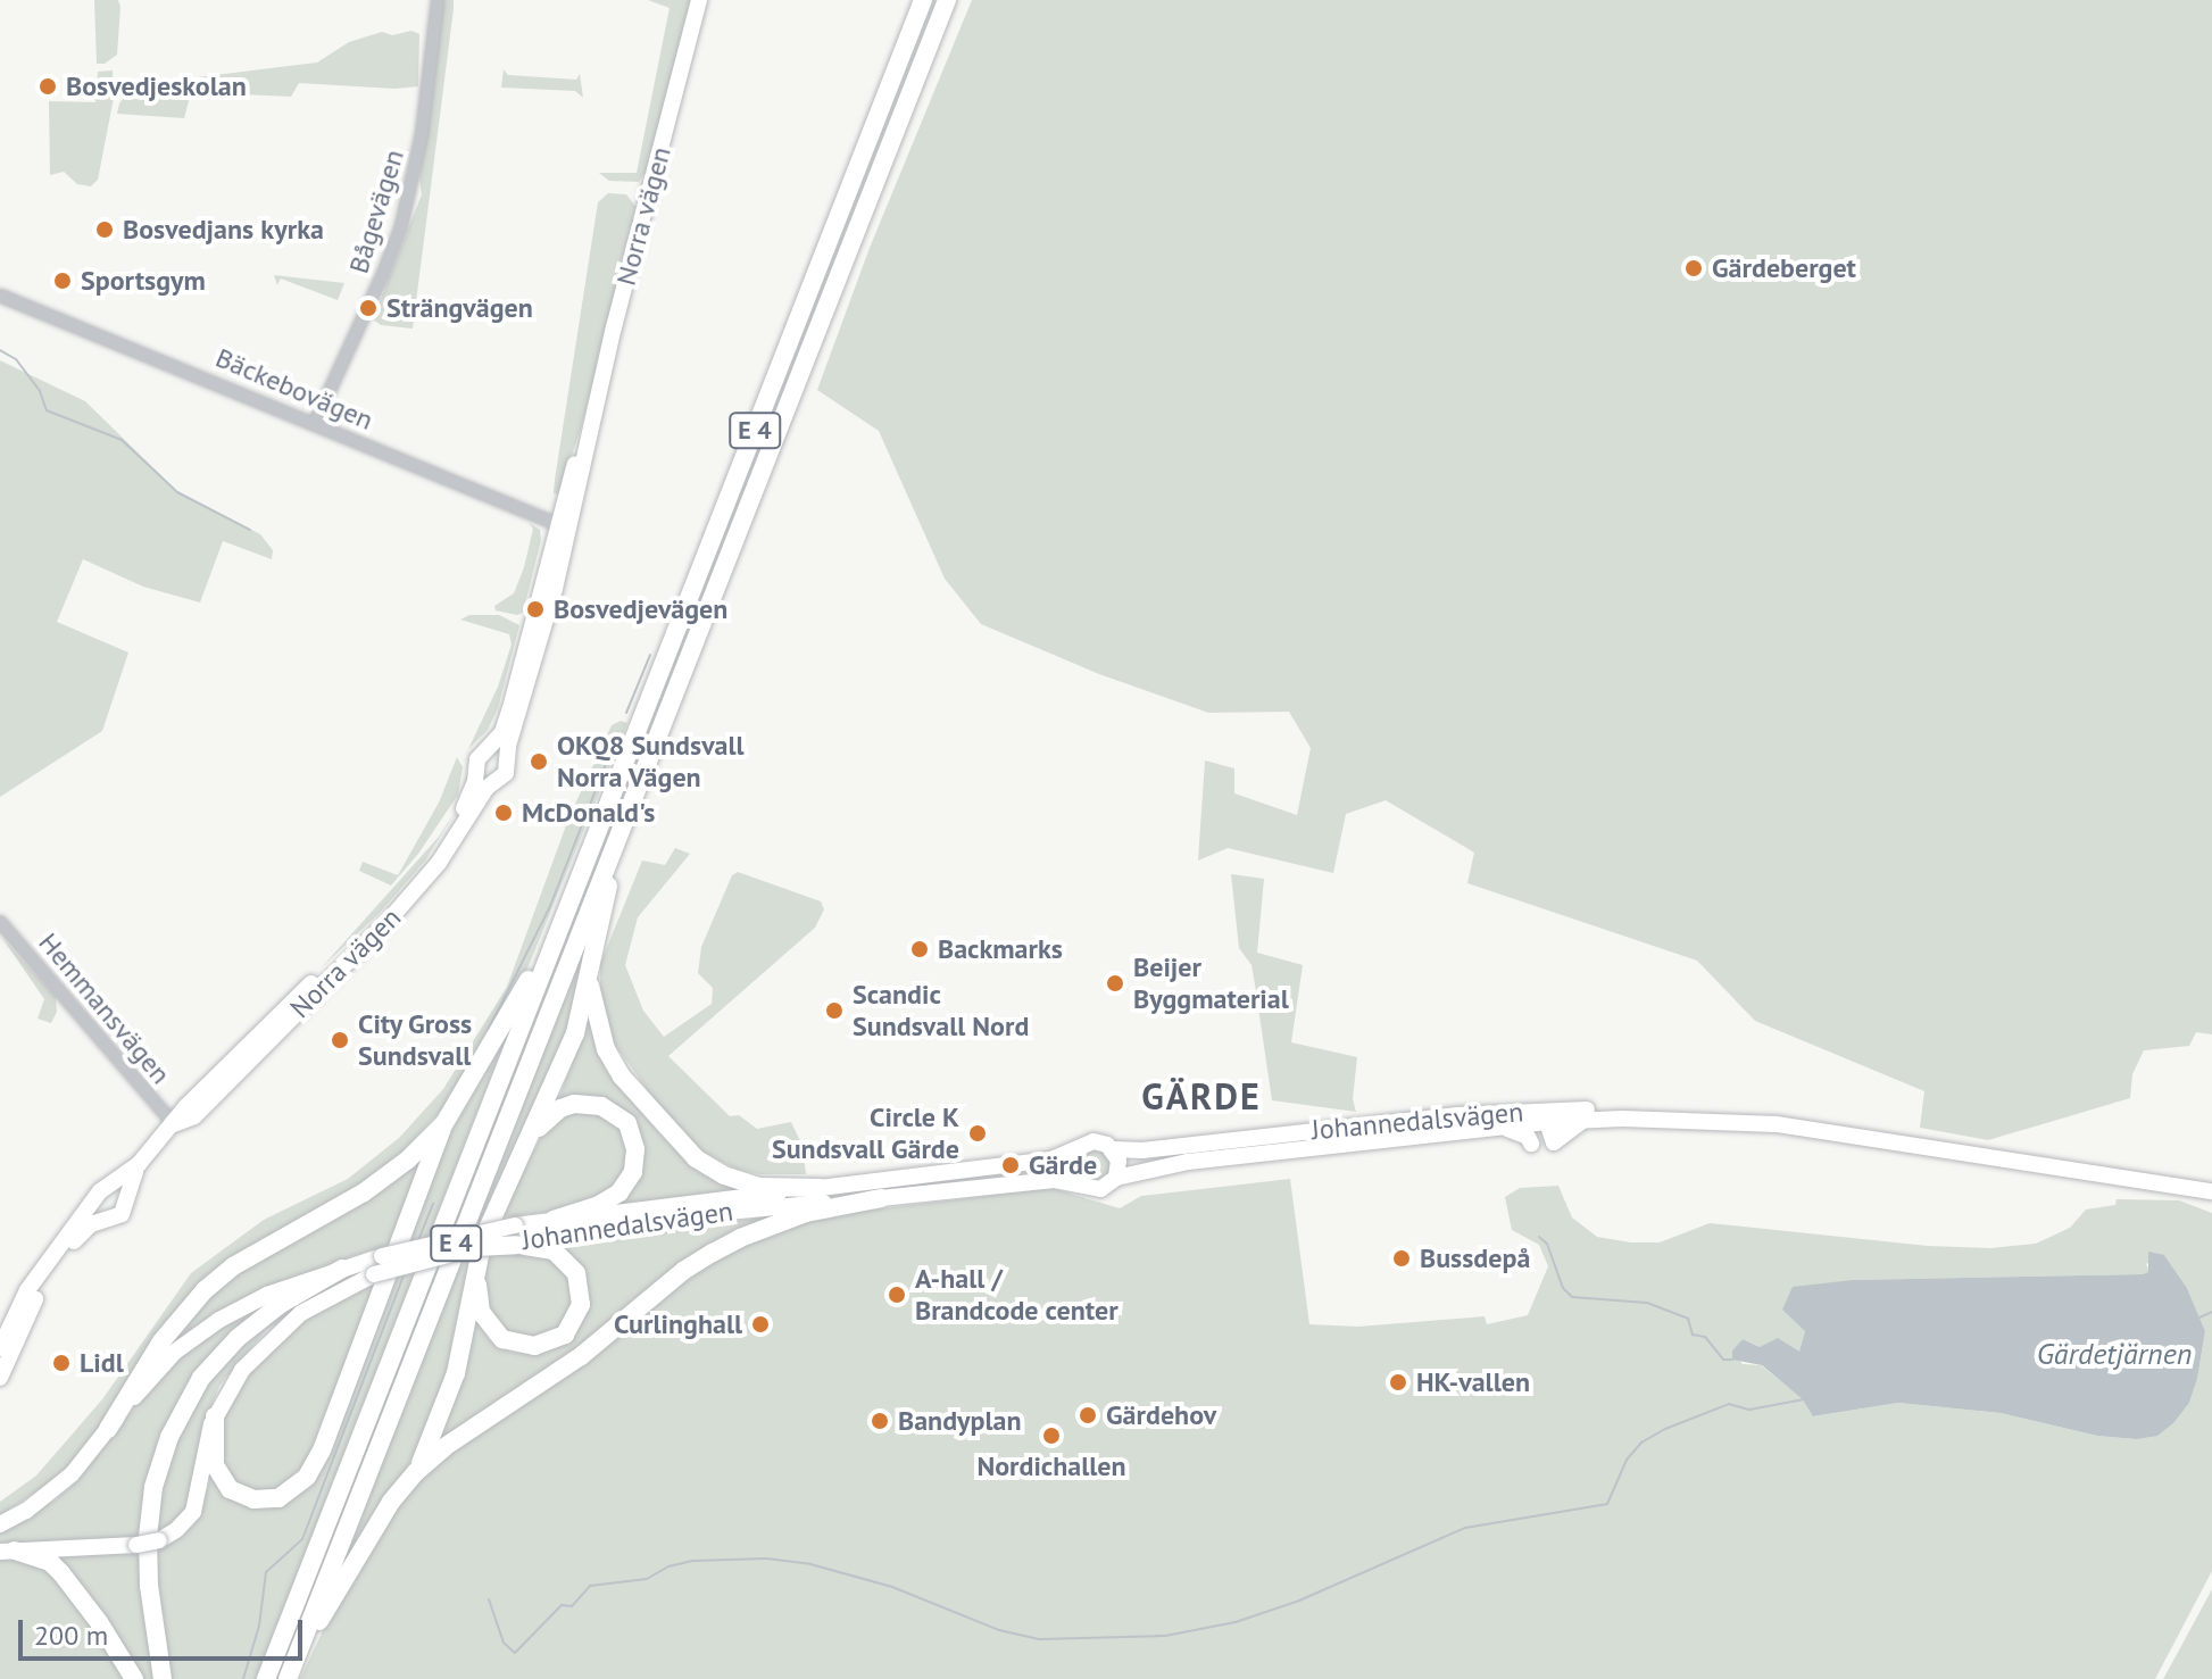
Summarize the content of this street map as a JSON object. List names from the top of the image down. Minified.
{"streets":{"highway":["E 4"],"main road":["Norra vägen","Johannedalsvägen"],"street":["Bågevägen","Bäckebovägen","Hemmansvägen"]},"crossings":[["Bågevägen","Bäckebovägen"],["Norra vägen","Bäckebovägen"],["Norra vägen","Hemmansvägen"],["E 4","Johannedalsvägen"]],"districts":["GÄRDE"],"water":["Gärdetjärnen"],"places":["Bosvedjeskolan","Bosvedjans kyrka","Gärdeberget","Sportsgym","Strängvägen","Bosvedjevägen","OKQ8 Sundsvall Norra Vägen","McDonald's","Backmarks","Beijer Byggmaterial","Scandic Sundsvall Nord","City Gross Sundsvall","Circle K Sundsvall Gärde","Gärde","Bussdepå","A-hall / Brandcode center","Curlinghall","Lidl","HK-vallen","Gärdehov","Bandyplan","Nordichallen"],"scale_bar":"200 m"}
